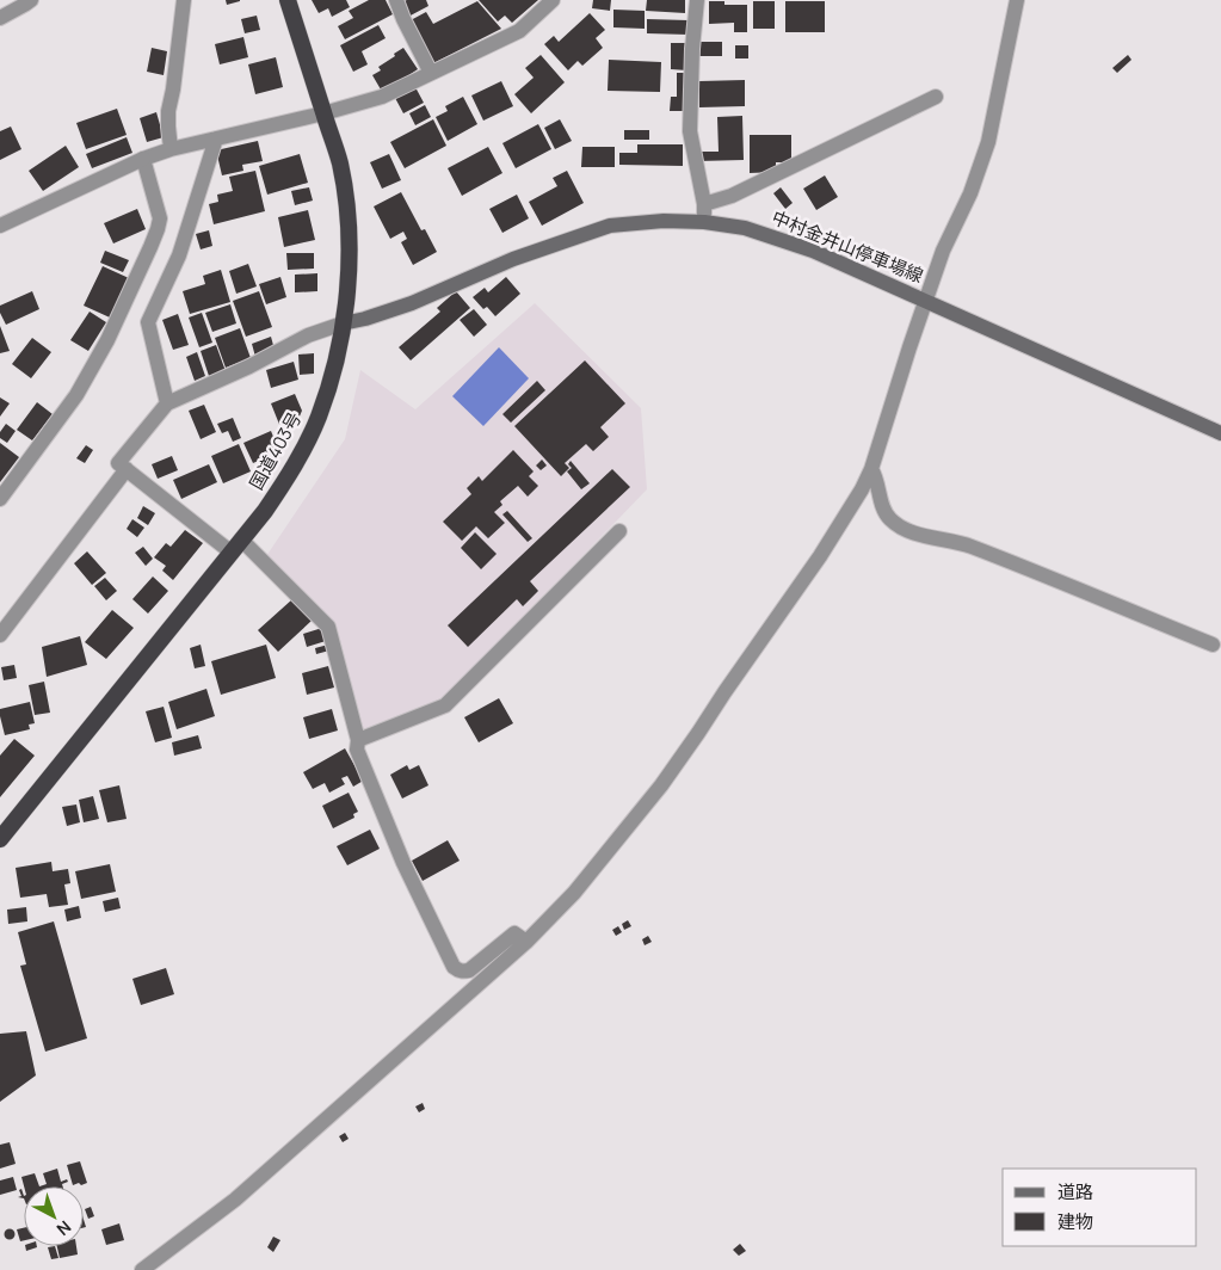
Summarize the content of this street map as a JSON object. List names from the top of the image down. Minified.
{"streets":{"highway":["国道403号"],"main road":["中村金井山停車場線"]},"crossings":[["中村金井山停車場線","国道403号"]],"legend":["道路","建物"],"north":"bottom right"}
